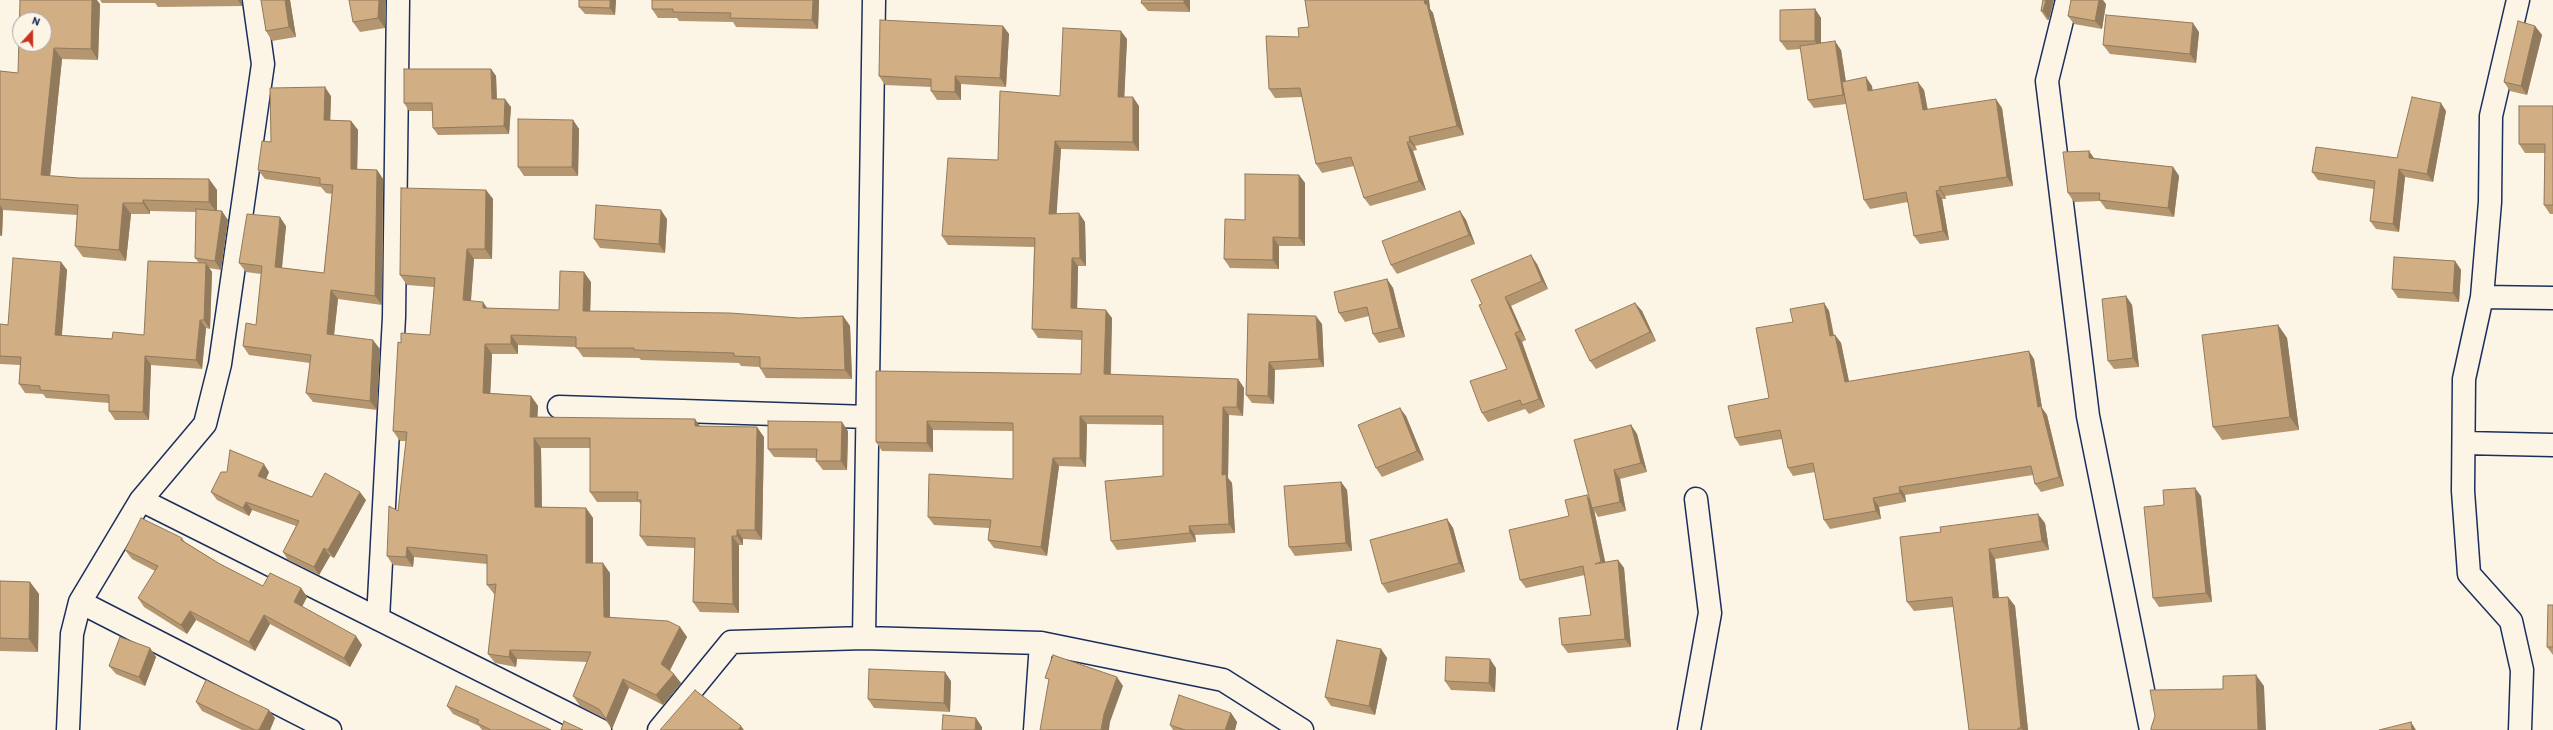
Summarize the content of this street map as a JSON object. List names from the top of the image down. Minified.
{"north":"top"}
